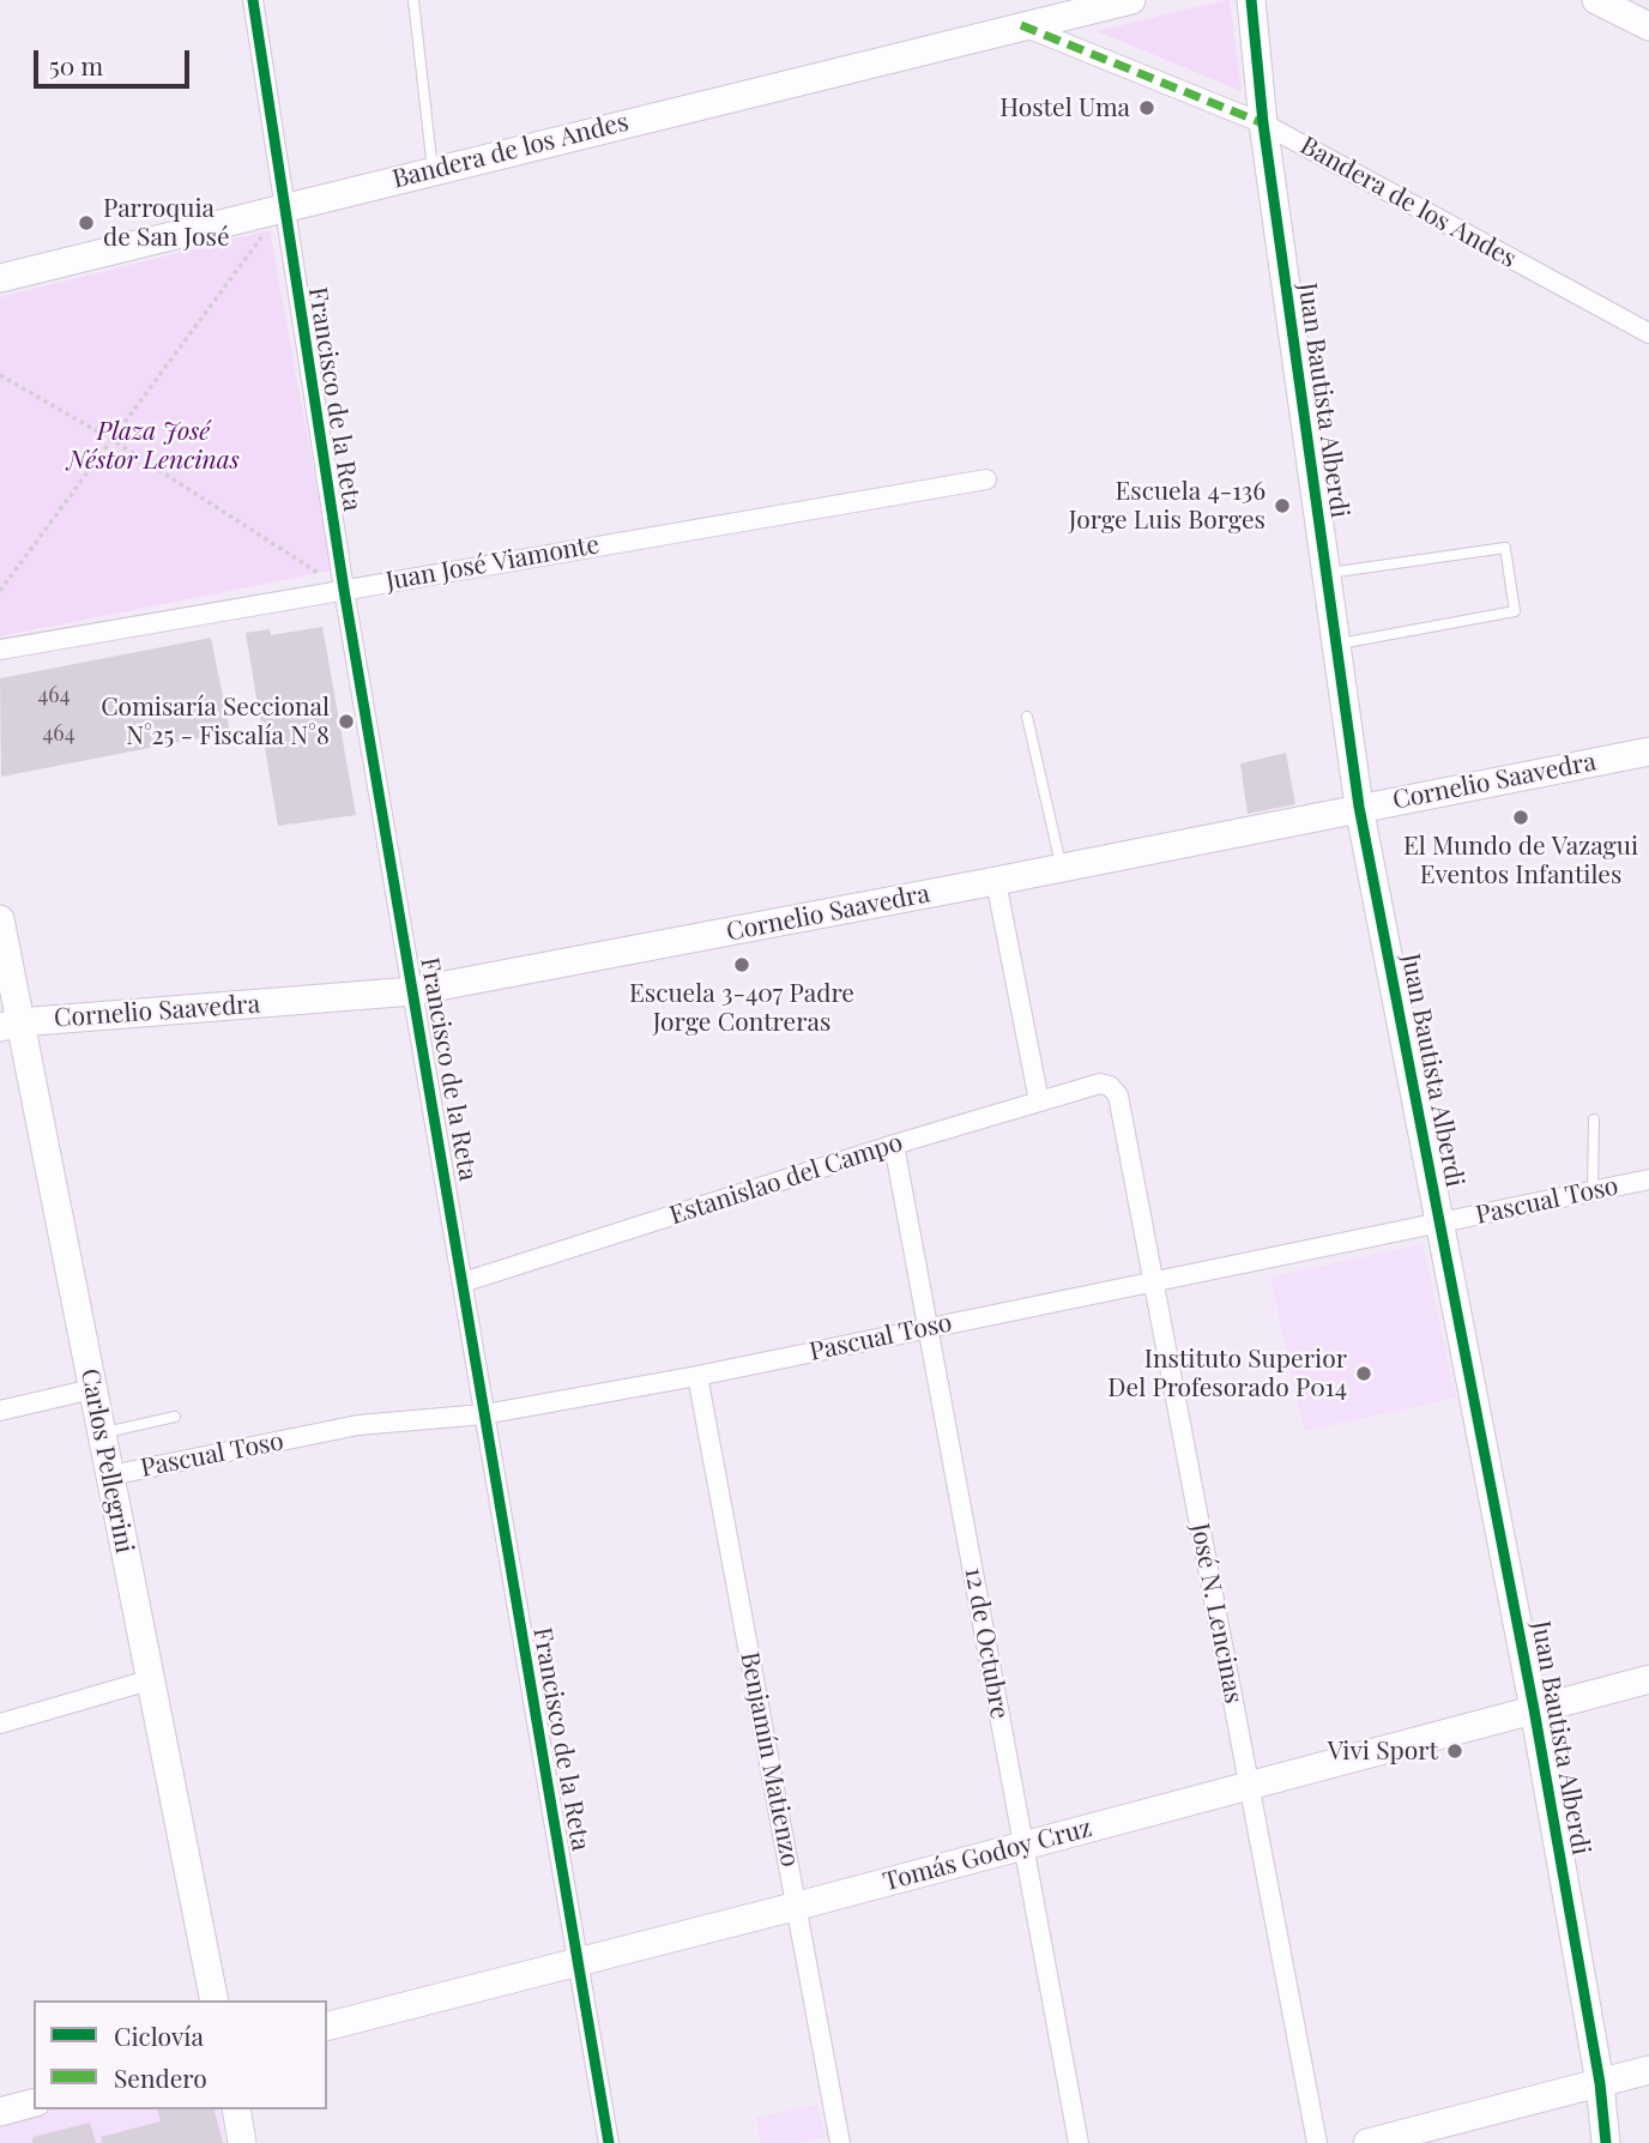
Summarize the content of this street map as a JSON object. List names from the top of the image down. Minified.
{"streets":{"street":["Bandera de los Andes","Francisco de la Reta","Juan Bautista Alberdi","Juan José Viamonte","Cornelio Saavedra","Estanislao del Campo","Pascual Toso","Carlos Pellegrini","José N. Lencinas","12 de Octubre","Benjamín Matienzo","Tomás Godoy Cruz"]},"crossings":[["Bandera de los Andes","Francisco de la Reta"],["Bandera de los Andes","Juan Bautista Alberdi"],["Francisco de la Reta","Juan José Viamonte"],["Francisco de la Reta","Cornelio Saavedra"],["Francisco de la Reta","Estanislao del Campo"],["Francisco de la Reta","Pascual Toso"],["Francisco de la Reta","Tomás Godoy Cruz"],["Juan Bautista Alberdi","Cornelio Saavedra"],["Juan Bautista Alberdi","Pascual Toso"],["Juan Bautista Alberdi","Tomás Godoy Cruz"],["Cornelio Saavedra","Carlos Pellegrini"],["Estanislao del Campo","José N. Lencinas"],["Estanislao del Campo","12 de Octubre"],["Pascual Toso","Carlos Pellegrini"],["Pascual Toso","José N. Lencinas"],["Pascual Toso","12 de Octubre"],["Pascual Toso","Benjamín Matienzo"],["José N. Lencinas","Tomás Godoy Cruz"],["12 de Octubre","Tomás Godoy Cruz"],["Benjamín Matienzo","Tomás Godoy Cruz"]],"parks":["Plaza José Néstor Lencinas"],"places":["Hostel Uma","Parroquia de San José","Escuela 4-136 Jorge Luis Borges","Comisaría Seccional N°25 - Fiscalía N°8","El Mundo de Vazagui Eventos Infantiles","Escuela 3-407 Padre Jorge Contreras","Instituto Superior Del Profesorado P014","Vivi Sport"],"house_numbers":["464","464"],"legend":["Ciclovía","Sendero"],"scale_bar":"50 m"}
